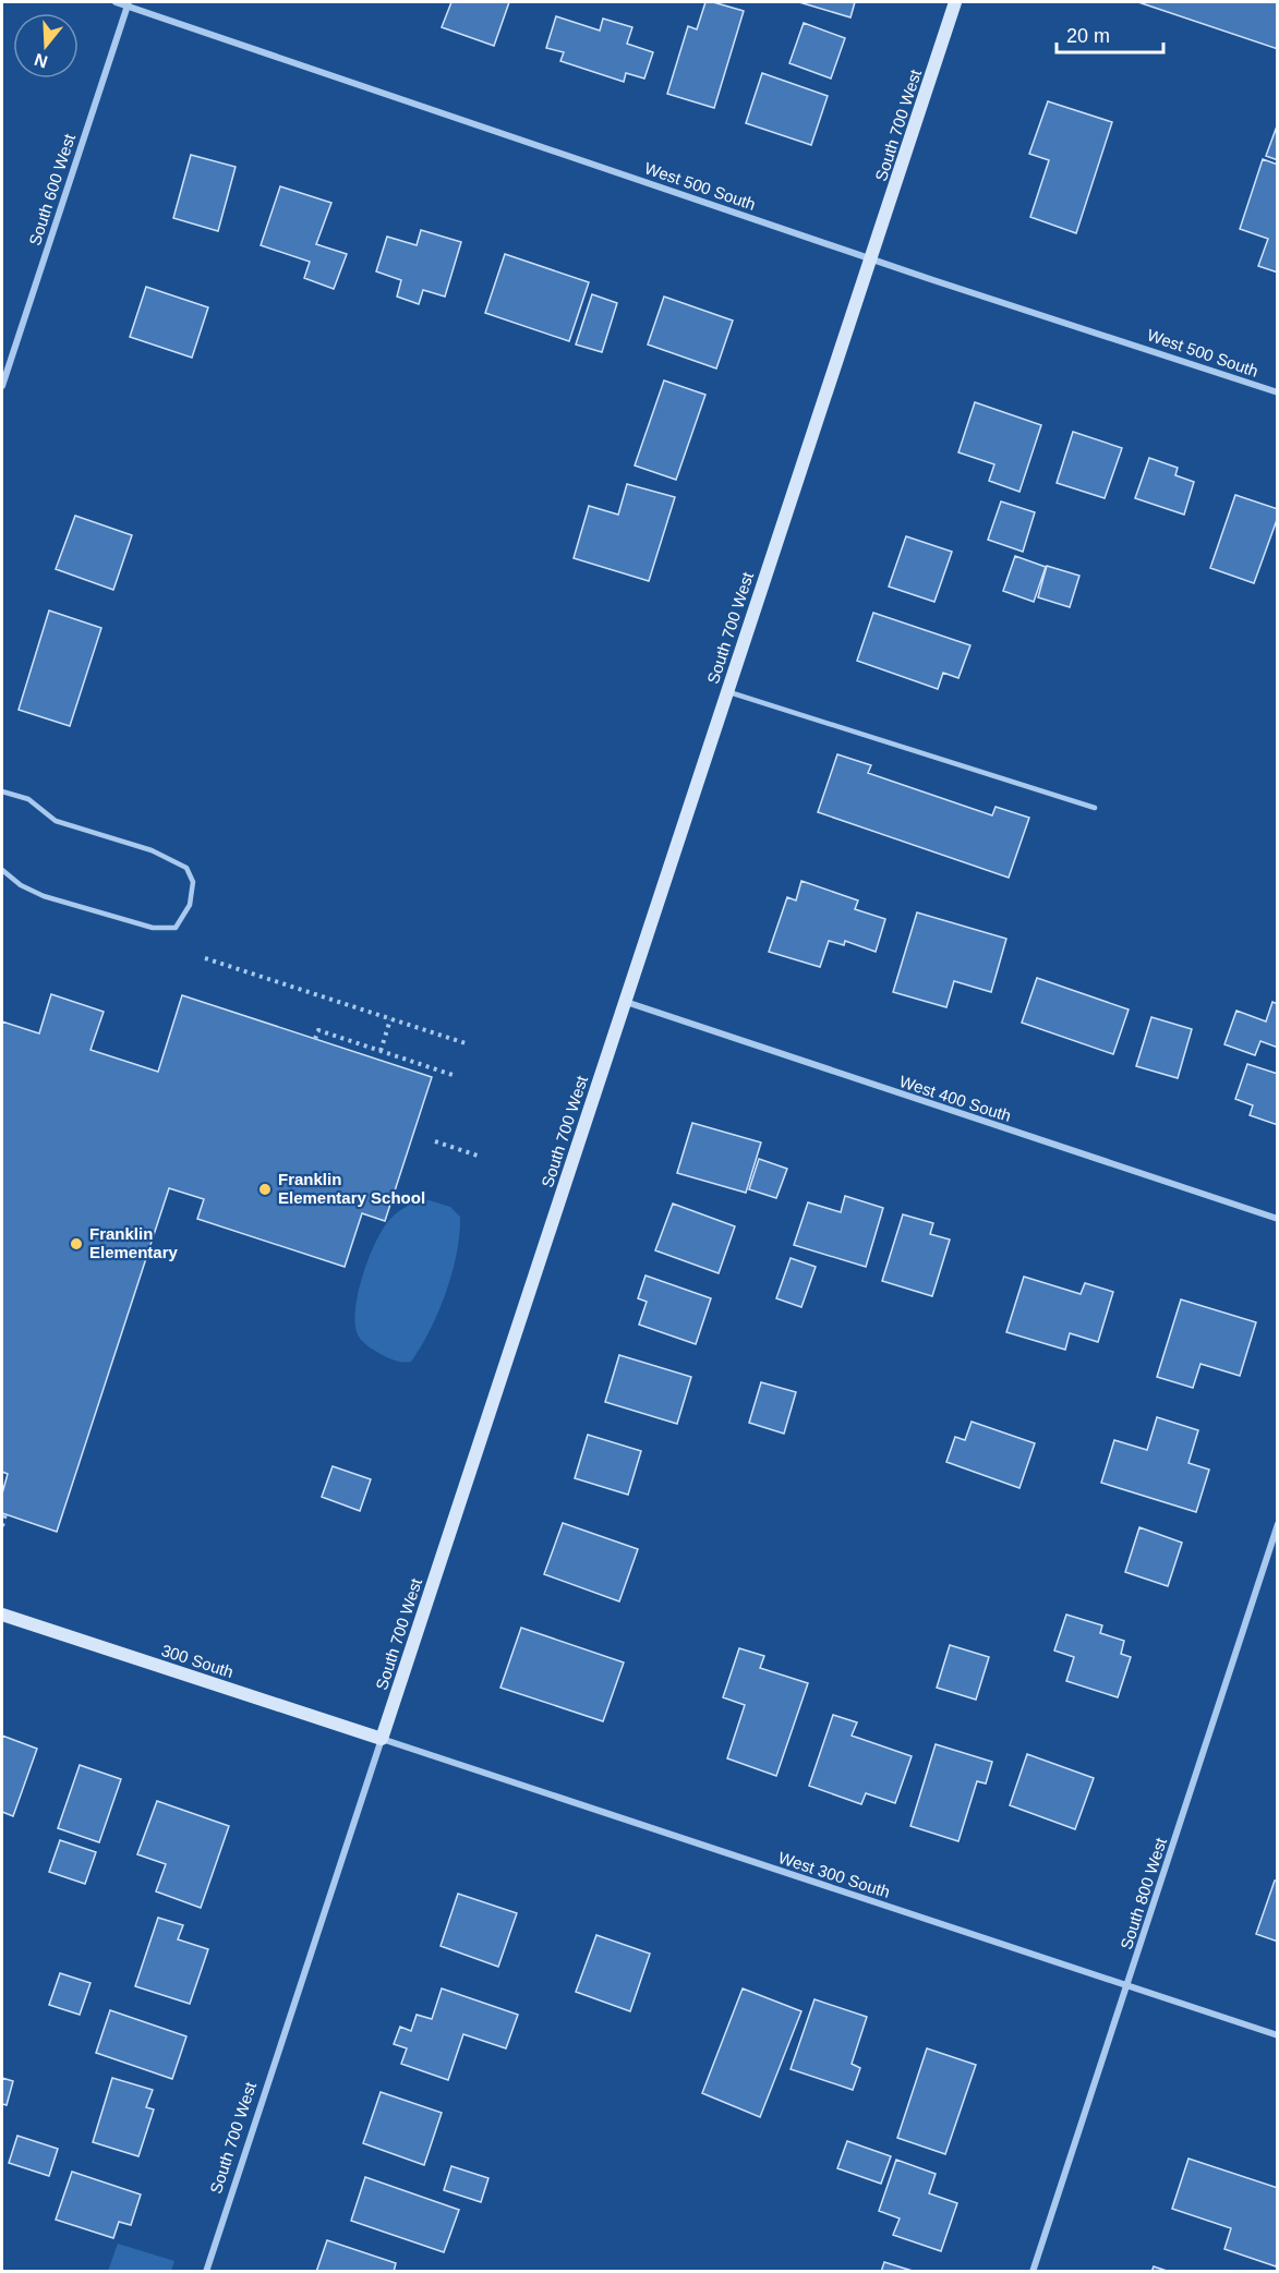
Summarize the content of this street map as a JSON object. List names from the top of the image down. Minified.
{"streets":{"street":["South 700 West","West 500 South","South 600 West","West 400 South","300 South","West 300 South","South 800 West"]},"crossings":[["South 700 West","West 500 South"],["South 700 West","West 400 South"],["South 700 West","300 South"],["South 700 West","West 300 South"],["West 500 South","South 600 West"],["300 South","West 300 South"],["West 300 South","South 800 West"]],"places":["Franklin Elementary School","Franklin Elementary"],"scale_bar":"20 m","north":"bottom"}
